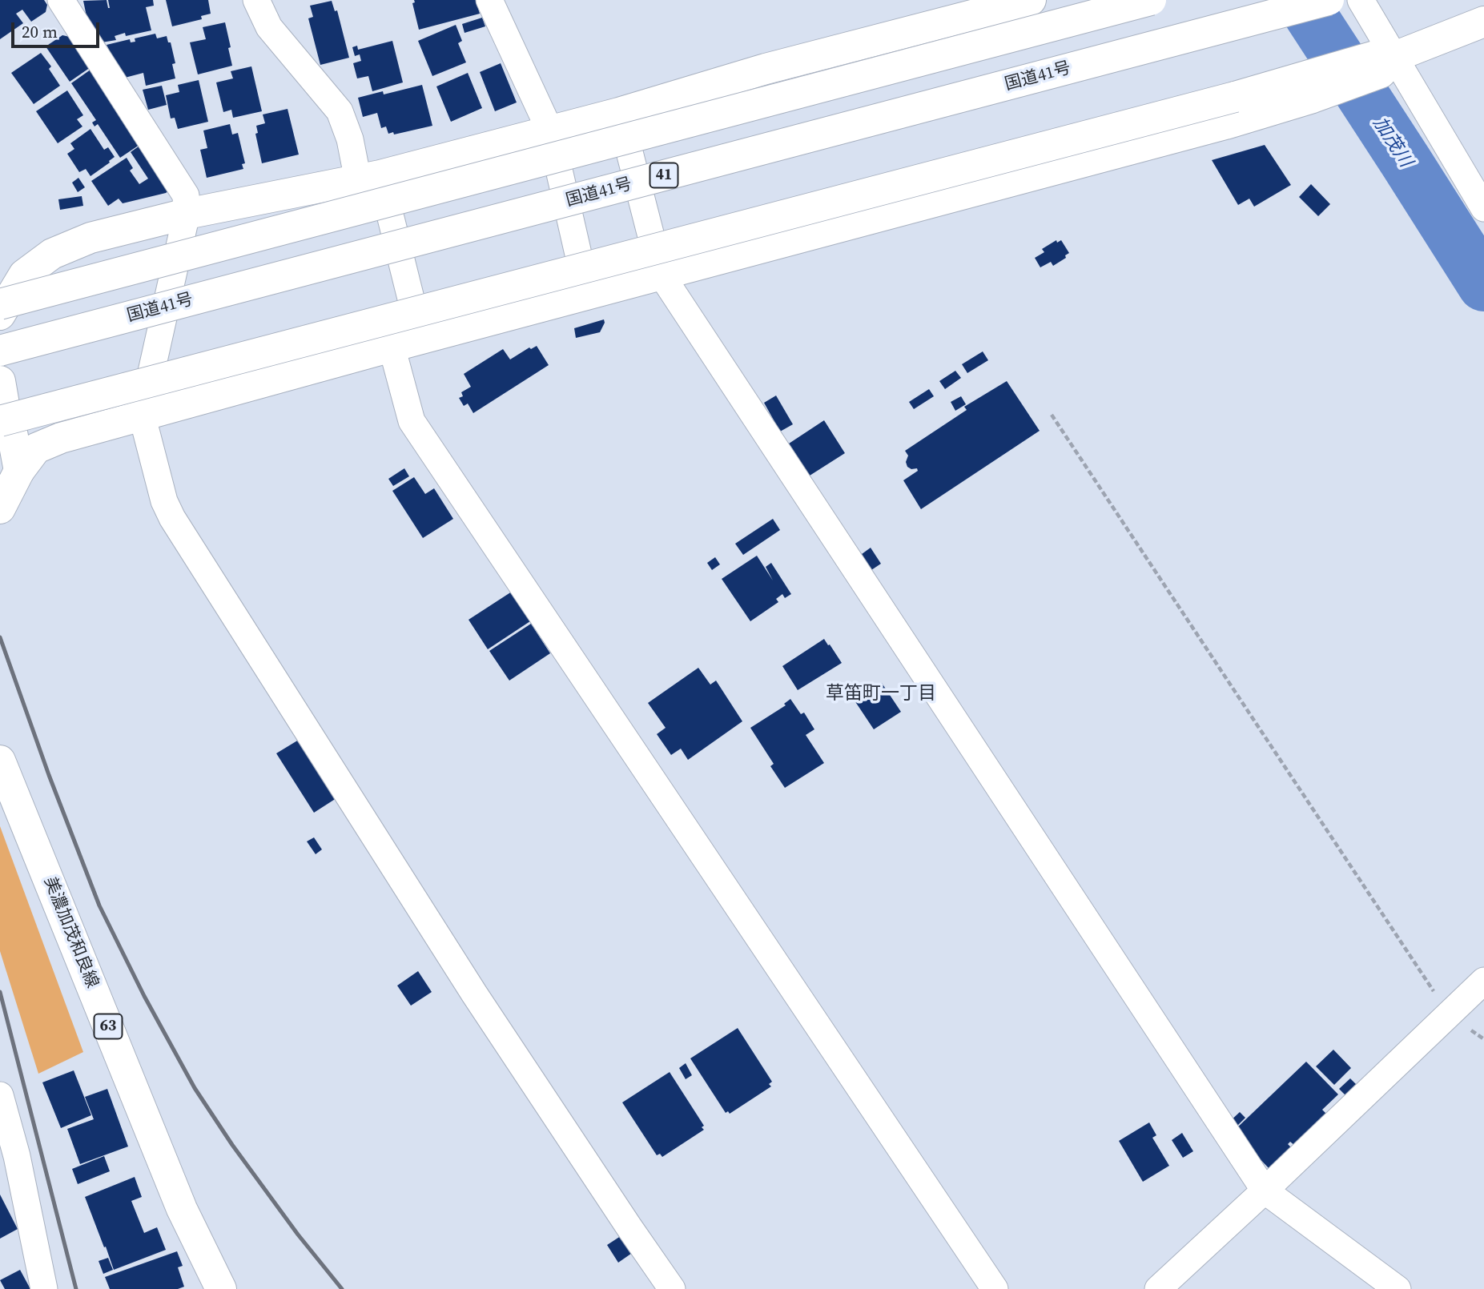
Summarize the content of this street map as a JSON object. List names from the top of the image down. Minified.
{"streets":{"main road":["国道41号","41","美濃加茂和良線","63"]},"districts":["草笛町一丁目"],"water":["加茂川"],"scale_bar":"20 m"}
